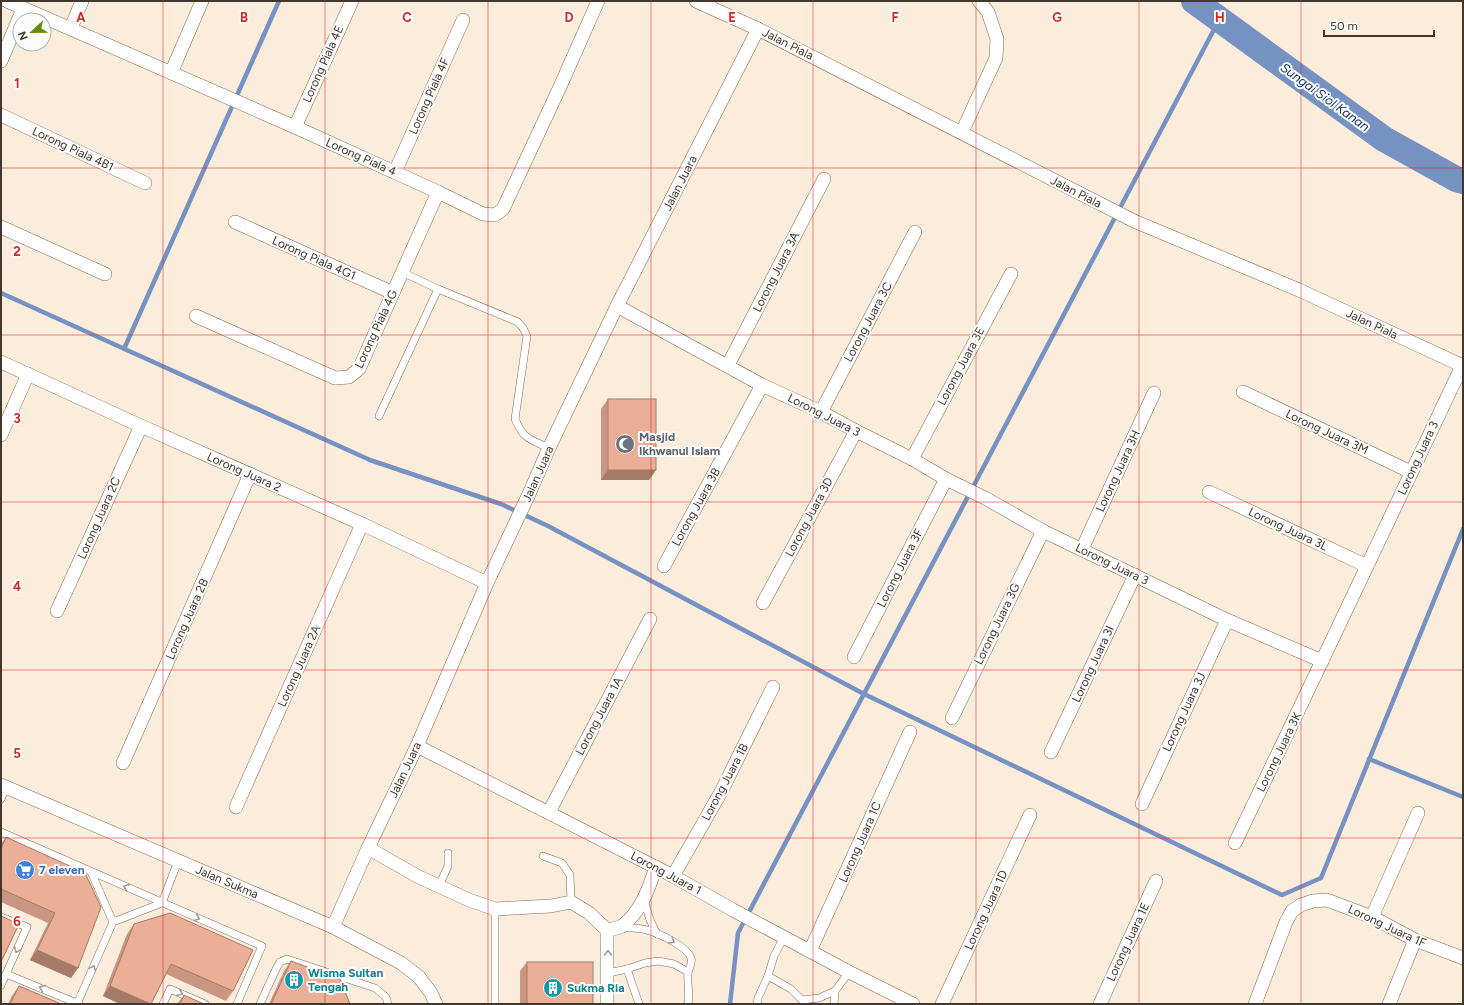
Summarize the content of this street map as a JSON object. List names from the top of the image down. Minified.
{"streets":{"street":["Jalan Piala","Lorong Piala 4E","Lorong Piala 4F","Lorong Piala 4B1","Lorong Piala 4","Jalan Juara","Lorong Piala 4G1","Lorong Juara 3A","Lorong Juara 3C","Lorong Piala 4G","Lorong Juara 3E","Lorong Juara 3","Lorong Juara 3M","Lorong Juara 3H","Lorong Juara 2","Lorong Juara 3B","Lorong Juara 3D","Lorong Juara 2C","Lorong Juara 3L","Lorong Juara 3F","Lorong Juara 2B","Lorong Juara 3G","Lorong Juara 3I","Lorong Juara 2A","Lorong Juara 3J","Lorong Juara 1A","Lorong Juara 3K","Lorong Juara 1B","Lorong Juara 1C","Lorong Juara 1","Jalan Sukma","Lorong Juara 1D","Lorong Juara 1F","Lorong Juara 1E"]},"crossings":[["Jalan Piala","Jalan Juara"],["Jalan Piala","Lorong Juara 3"],["Lorong Piala 4E","Lorong Piala 4"],["Lorong Piala 4F","Lorong Piala 4"],["Lorong Piala 4","Lorong Piala 4G"],["Jalan Juara","Lorong Juara 3"],["Jalan Juara","Lorong Juara 2"],["Jalan Juara","Lorong Juara 1"],["Jalan Juara","Jalan Sukma"],["Lorong Piala 4G1","Lorong Piala 4G"],["Lorong Juara 3A","Lorong Juara 3"],["Lorong Juara 3C","Lorong Juara 3"],["Lorong Juara 3E","Lorong Juara 3"],["Lorong Juara 3","Lorong Juara 3M"],["Lorong Juara 3","Lorong Juara 3H"],["Lorong Juara 3","Lorong Juara 3B"],["Lorong Juara 3","Lorong Juara 3D"],["Lorong Juara 3","Lorong Juara 3L"],["Lorong Juara 3","Lorong Juara 3F"],["Lorong Juara 3","Lorong Juara 3G"],["Lorong Juara 3","Lorong Juara 3I"],["Lorong Juara 3","Lorong Juara 3J"],["Lorong Juara 3","Lorong Juara 3K"],["Lorong Juara 2","Lorong Juara 2C"],["Lorong Juara 2","Lorong Juara 2B"],["Lorong Juara 2","Lorong Juara 2A"],["Lorong Juara 1A","Lorong Juara 1"],["Lorong Juara 1B","Lorong Juara 1"],["Lorong Juara 1C","Lorong Juara 1"]],"water":["Sungai Siol Kanan"],"places":{"mosque":["Masjid Ikhwanul Islam"],"supermarket":["7 eleven"],"building":["Wisma Sultan Tengah","Sukma Ria"]},"scale_bar":"50 m","north":"left","grid":{"columns":["A","B","C","D","E","F","G","H"],"rows":["1","2","3","4","5","6"]}}
